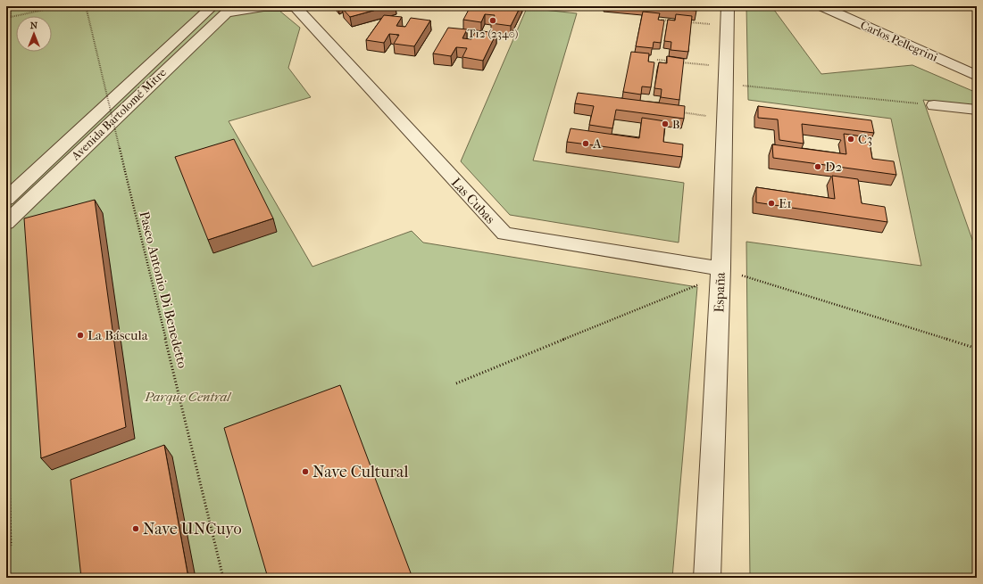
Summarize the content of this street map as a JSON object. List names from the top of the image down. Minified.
{"streets":{"street":["Carlos Pellegrini","Avenida Bartolomé Mitre","Las Cubas","España"],"path":["Paseo Antonio Di Benedetto"]},"crossings":[["Las Cubas","España"]],"parks":["Parque Central"],"places":["T12 (2340)","B","C3","A","D2","E1","La Báscula","Nave Cultural","Nave UNCuyo"],"north":"top"}
